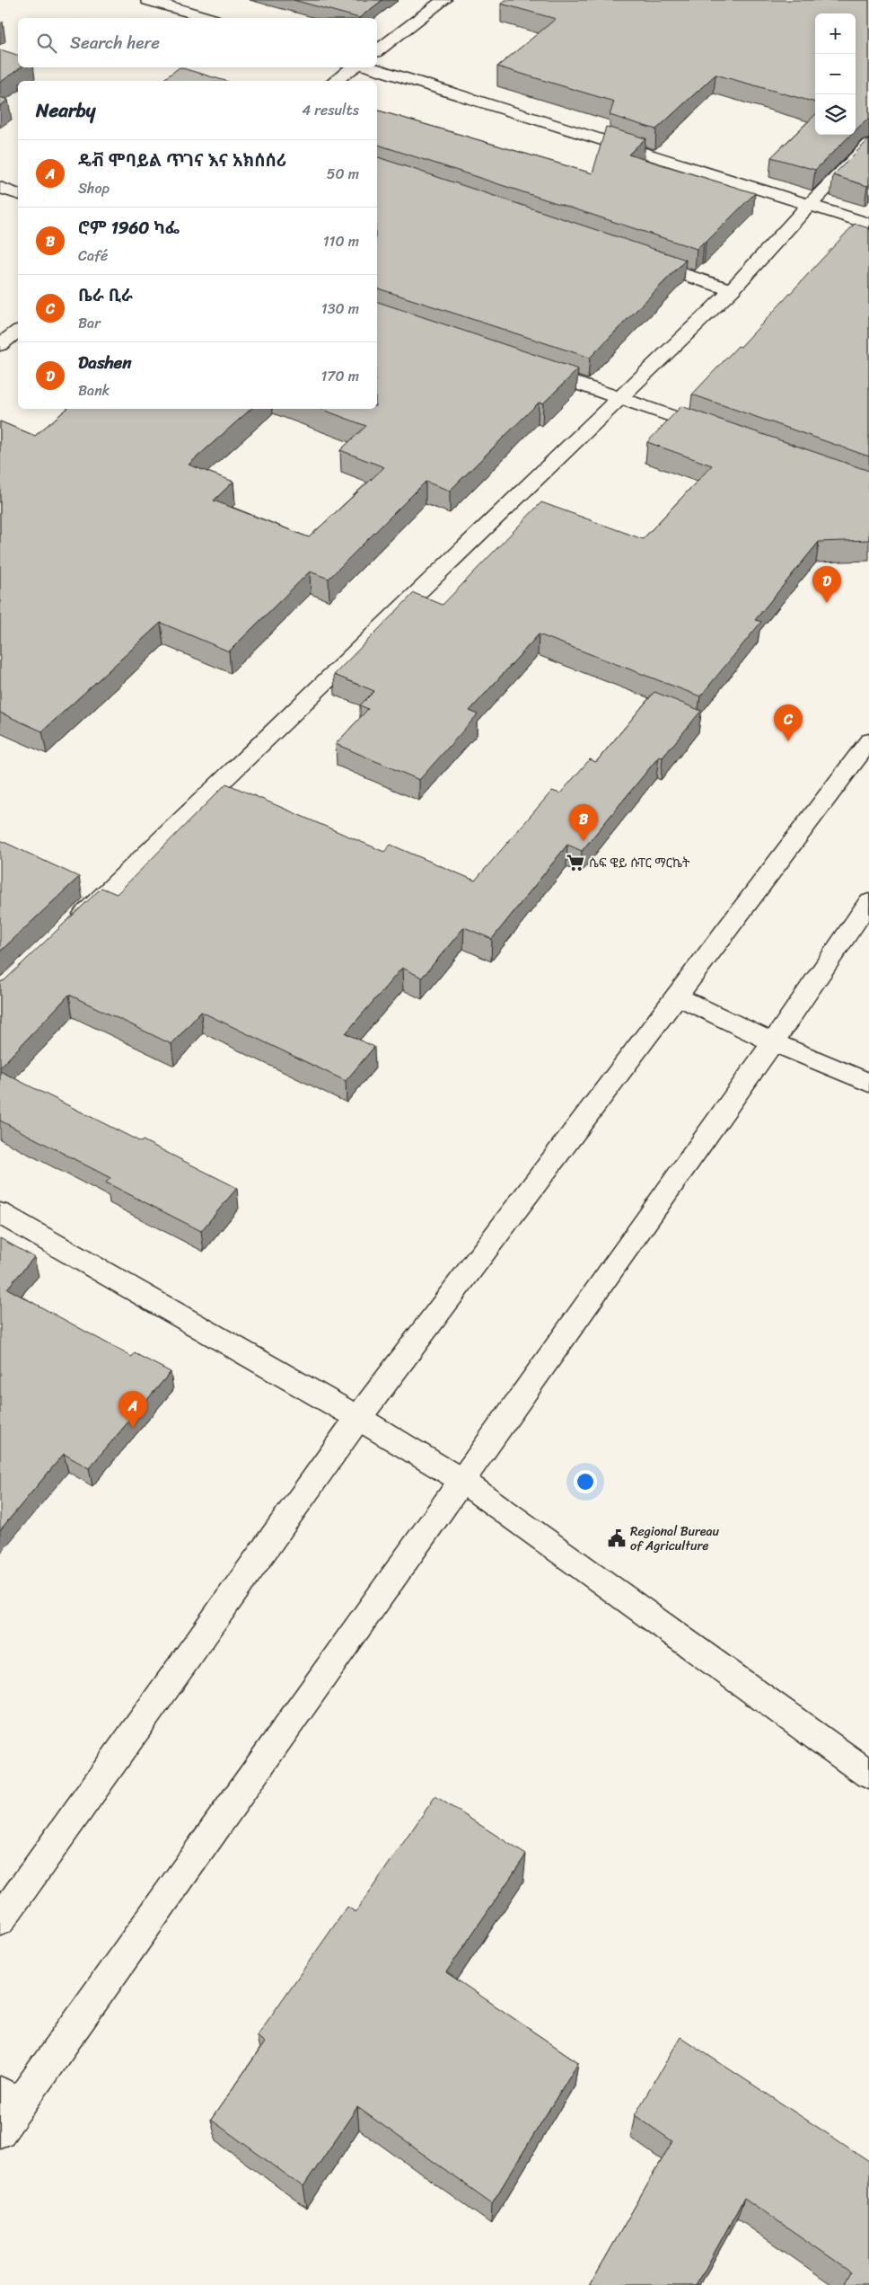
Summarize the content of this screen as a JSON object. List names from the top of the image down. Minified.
{"places":{"supermarket":["ሴፍ ዌይ ሱፐር ማርኬት"],"public building":["Regional Bureau of Agriculture"]},"page":{"map_buttons":["+","−"],"search":"Search here","heading":["Nearby","4 results"],"list":[{"mark":"A","name":"ዴቭ ሞባይል ጥገና እና አክሰሰሪ","note":"Shop","value":"50 m"},{"mark":"B","name":"ሮም 1960 ካፌ","note":"Café","value":"110 m"},{"mark":"C","name":"ቤራ ቢራ","note":"Bar","value":"130 m"},{"mark":"D","name":"Dashen","note":"Bank","value":"170 m"}],"pins":["D","C","B","A"]}}
